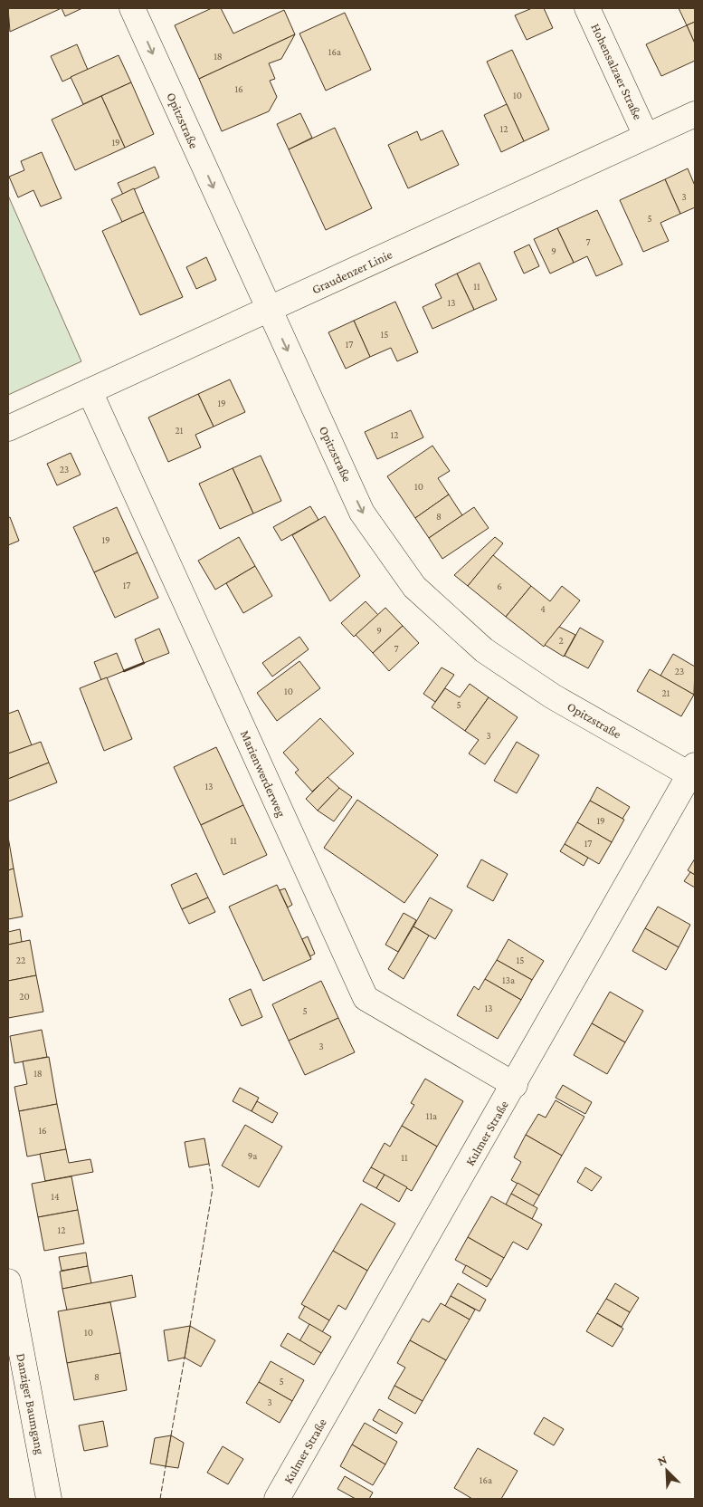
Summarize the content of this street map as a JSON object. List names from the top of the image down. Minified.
{"streets":{"street":["Hohensalzaer Straße","Opitzstraße","Graudenzer Linie","Marienwerderweg","Kulmer Straße","Danziger Baumgang"]},"crossings":[["Hohensalzaer Straße","Graudenzer Linie"],["Opitzstraße","Graudenzer Linie"],["Opitzstraße","Kulmer Straße"],["Graudenzer Linie","Marienwerderweg"],["Marienwerderweg","Kulmer Straße"]],"one_way":["Opitzstraße"],"house_numbers":["16a","18","16","10","12","19","3","5","7","9","11","13","15","17","19","21","12","23","10","8","19","17","6","4","9","2","7","23","10","21","5","3","13","19","11","17","22","15","13a","20","13","5","3","18","11a","16","9a","11","14","12","10","8","5","3","16a"],"north":"top left"}
